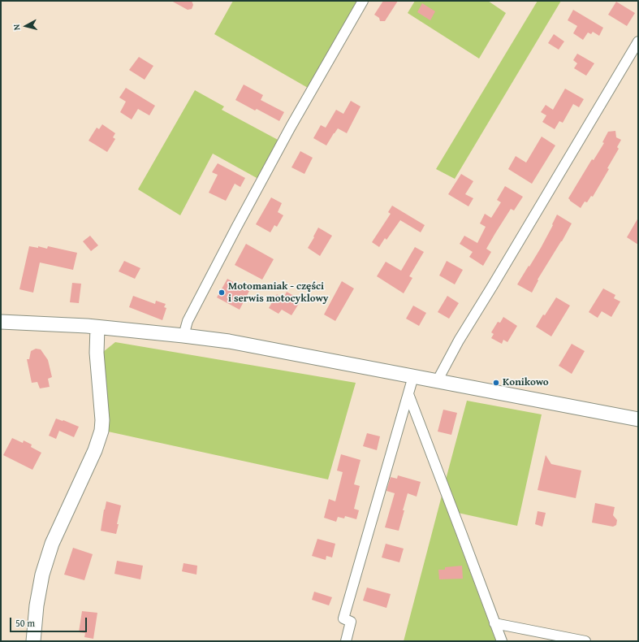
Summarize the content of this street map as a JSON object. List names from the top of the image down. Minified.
{"places":["Motomaniak - części i serwis motocyklowy","Konikowo"],"scale_bar":"50 m","north":"left"}
